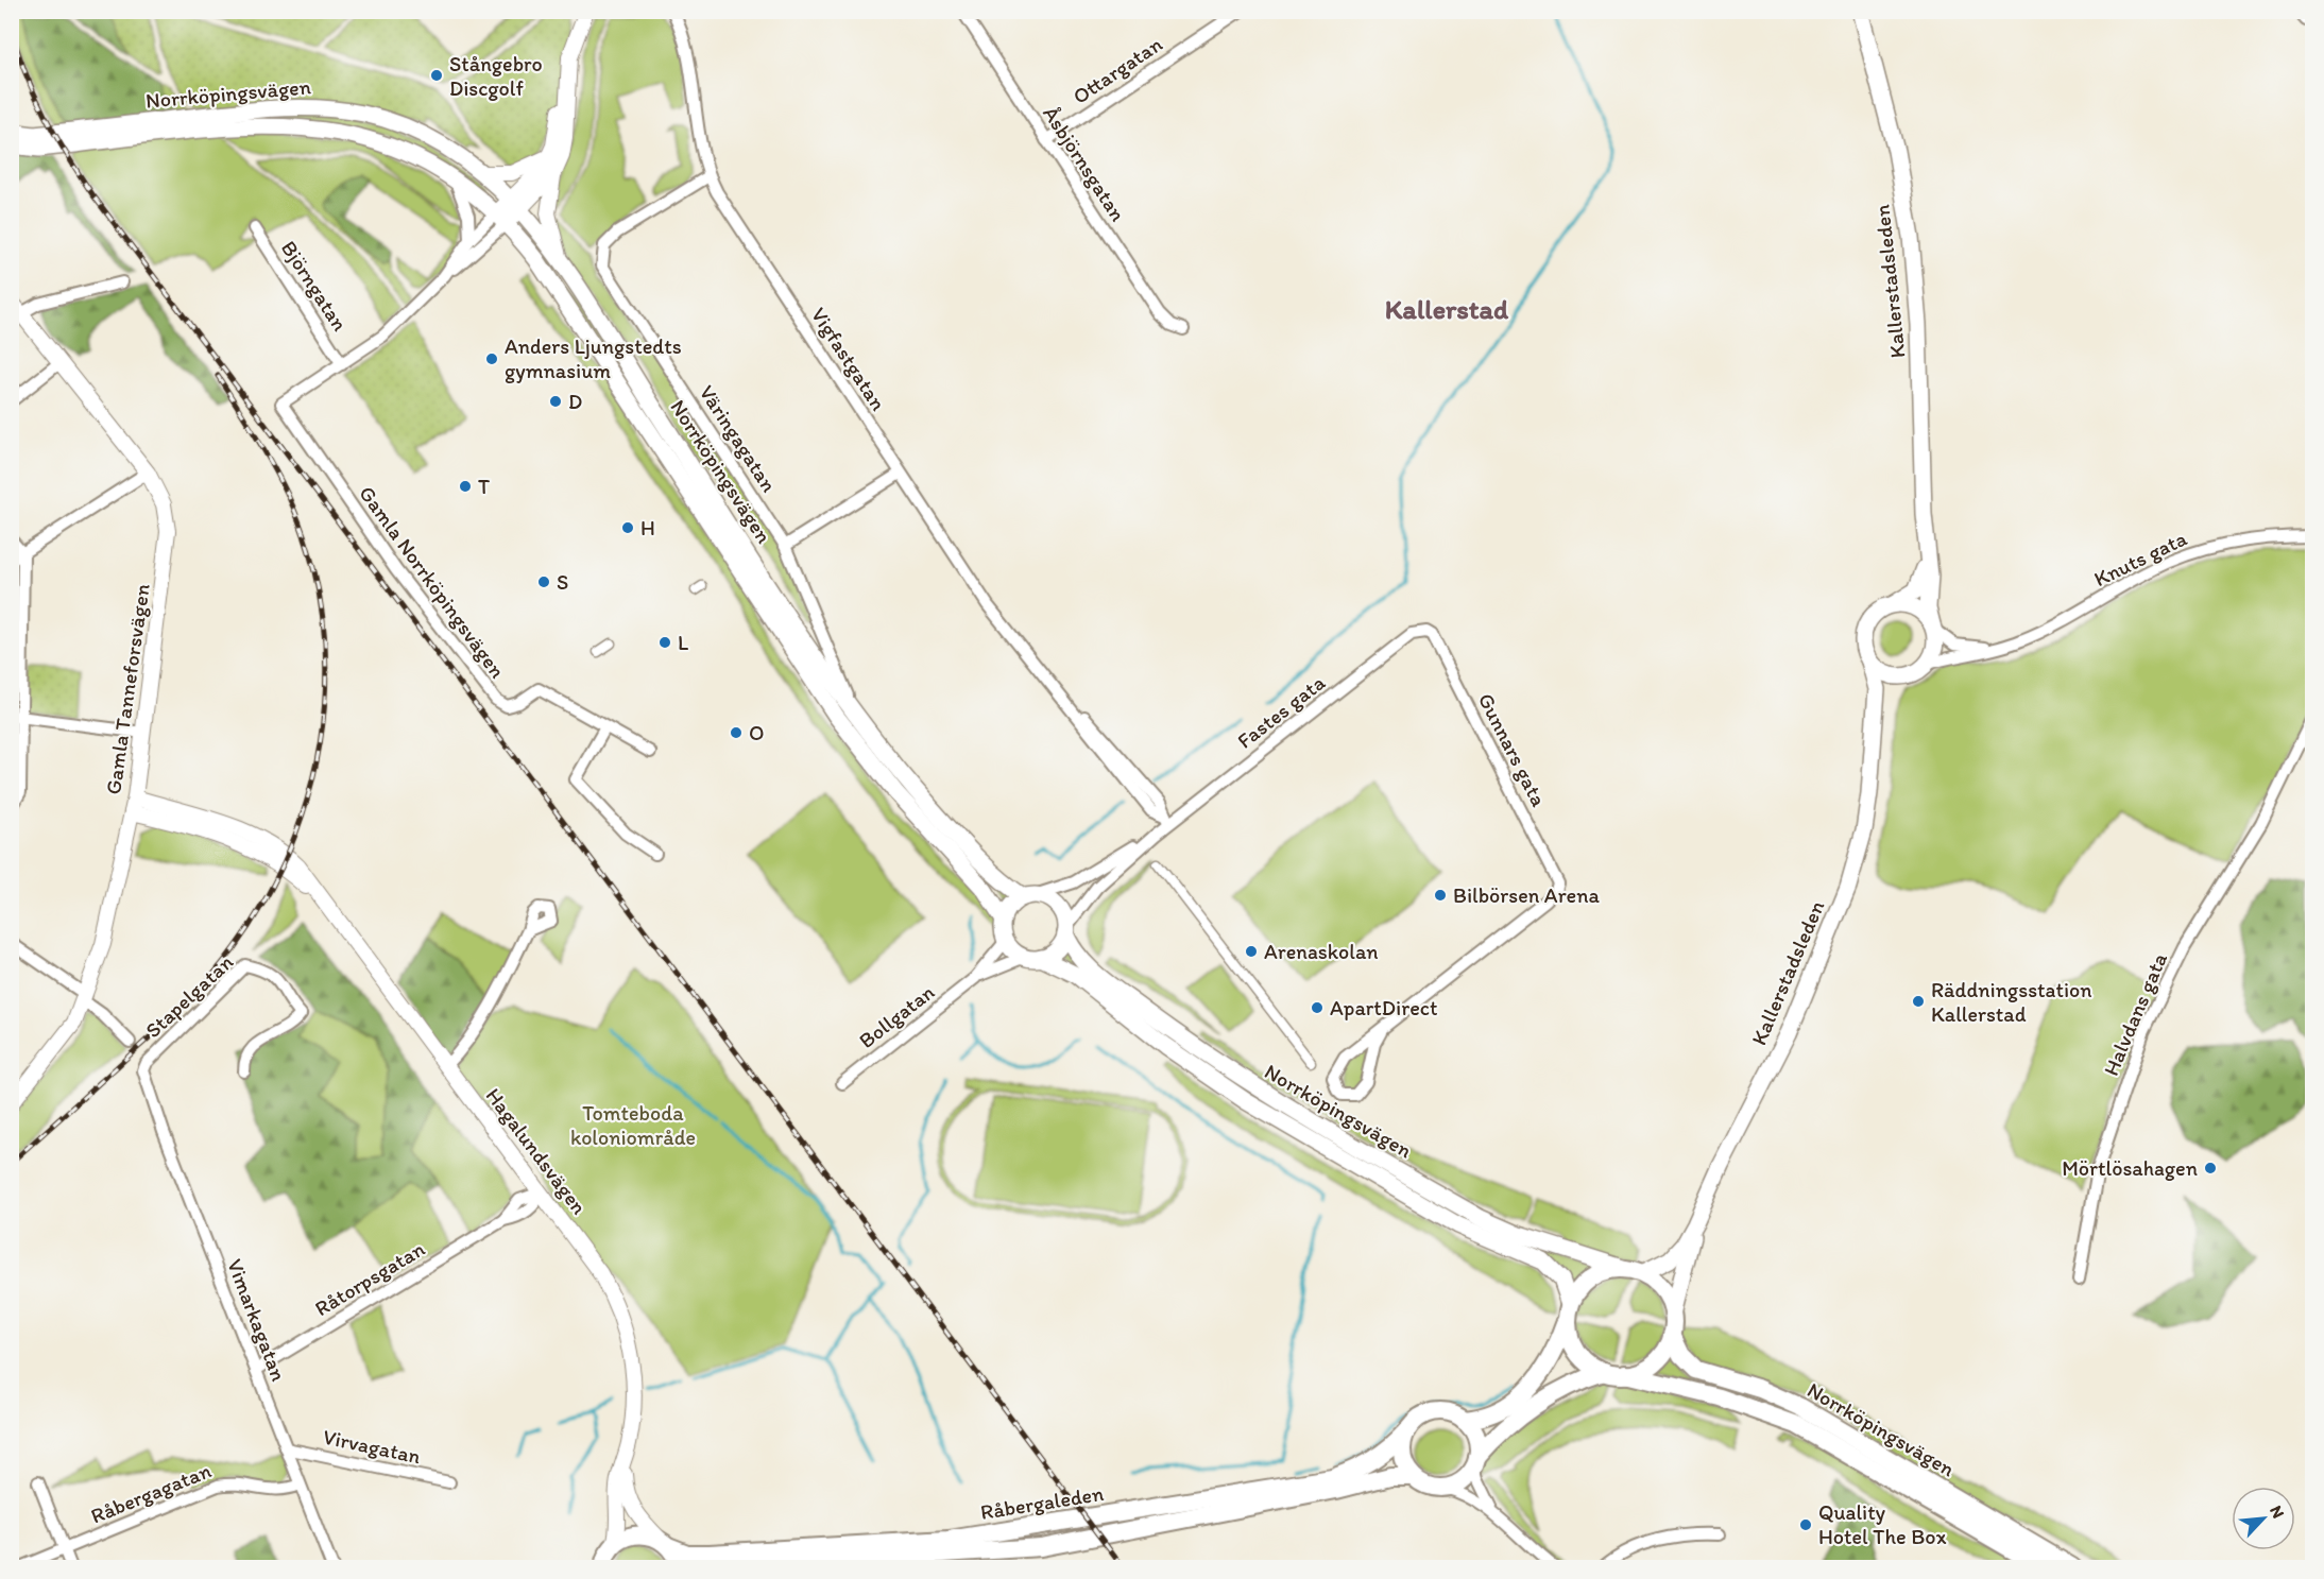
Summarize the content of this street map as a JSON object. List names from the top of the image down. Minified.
{"streets":{"main road":["Norrköpingsvägen","Kallerstadsleden","Råbergaleden"],"street":["Ottargatan","Åsbjörnsgatan","Björngatan","Vigfastgatan","Väringagatan","Knuts gata","Gamla Norrköpingsvägen","Gamla Tanneforsvägen","Fastes gata","Gunnars gata","Stapelgatan","Halvdans gata","Bollgatan","Hagalundsvägen","Råtorpsgatan","Vimarkagatan","Virvagatan","Råbergagatan"]},"crossings":[["Ottargatan","Åsbjörnsgatan"],["Norrköpingsvägen","Kallerstadsleden"],["Norrköpingsvägen","Väringagatan"],["Norrköpingsvägen","Fastes gata"],["Norrköpingsvägen","Bollgatan"],["Kallerstadsleden","Knuts gata"],["Björngatan","Gamla Norrköpingsvägen"],["Vigfastgatan","Väringagatan"],["Vigfastgatan","Fastes gata"],["Gamla Tanneforsvägen","Hagalundsvägen"],["Fastes gata","Gunnars gata"],["Fastes gata","Bollgatan"],["Stapelgatan","Vimarkagatan"],["Hagalundsvägen","Råtorpsgatan"],["Hagalundsvägen","Råbergaleden"],["Råtorpsgatan","Vimarkagatan"],["Vimarkagatan","Virvagatan"],["Vimarkagatan","Råbergagatan"]],"districts":["Kallerstad"],"parks":["Tomteboda koloniområde"],"places":["Stångebro Discgolf","Anders Ljungstedts gymnasium","D","T","H","S","L","O","Bilbörsen Arena","Arenaskolan","Räddningsstation Kallerstad","ApartDirect","Mörtlösahagen","Quality Hotel The Box"],"north":"top right"}
